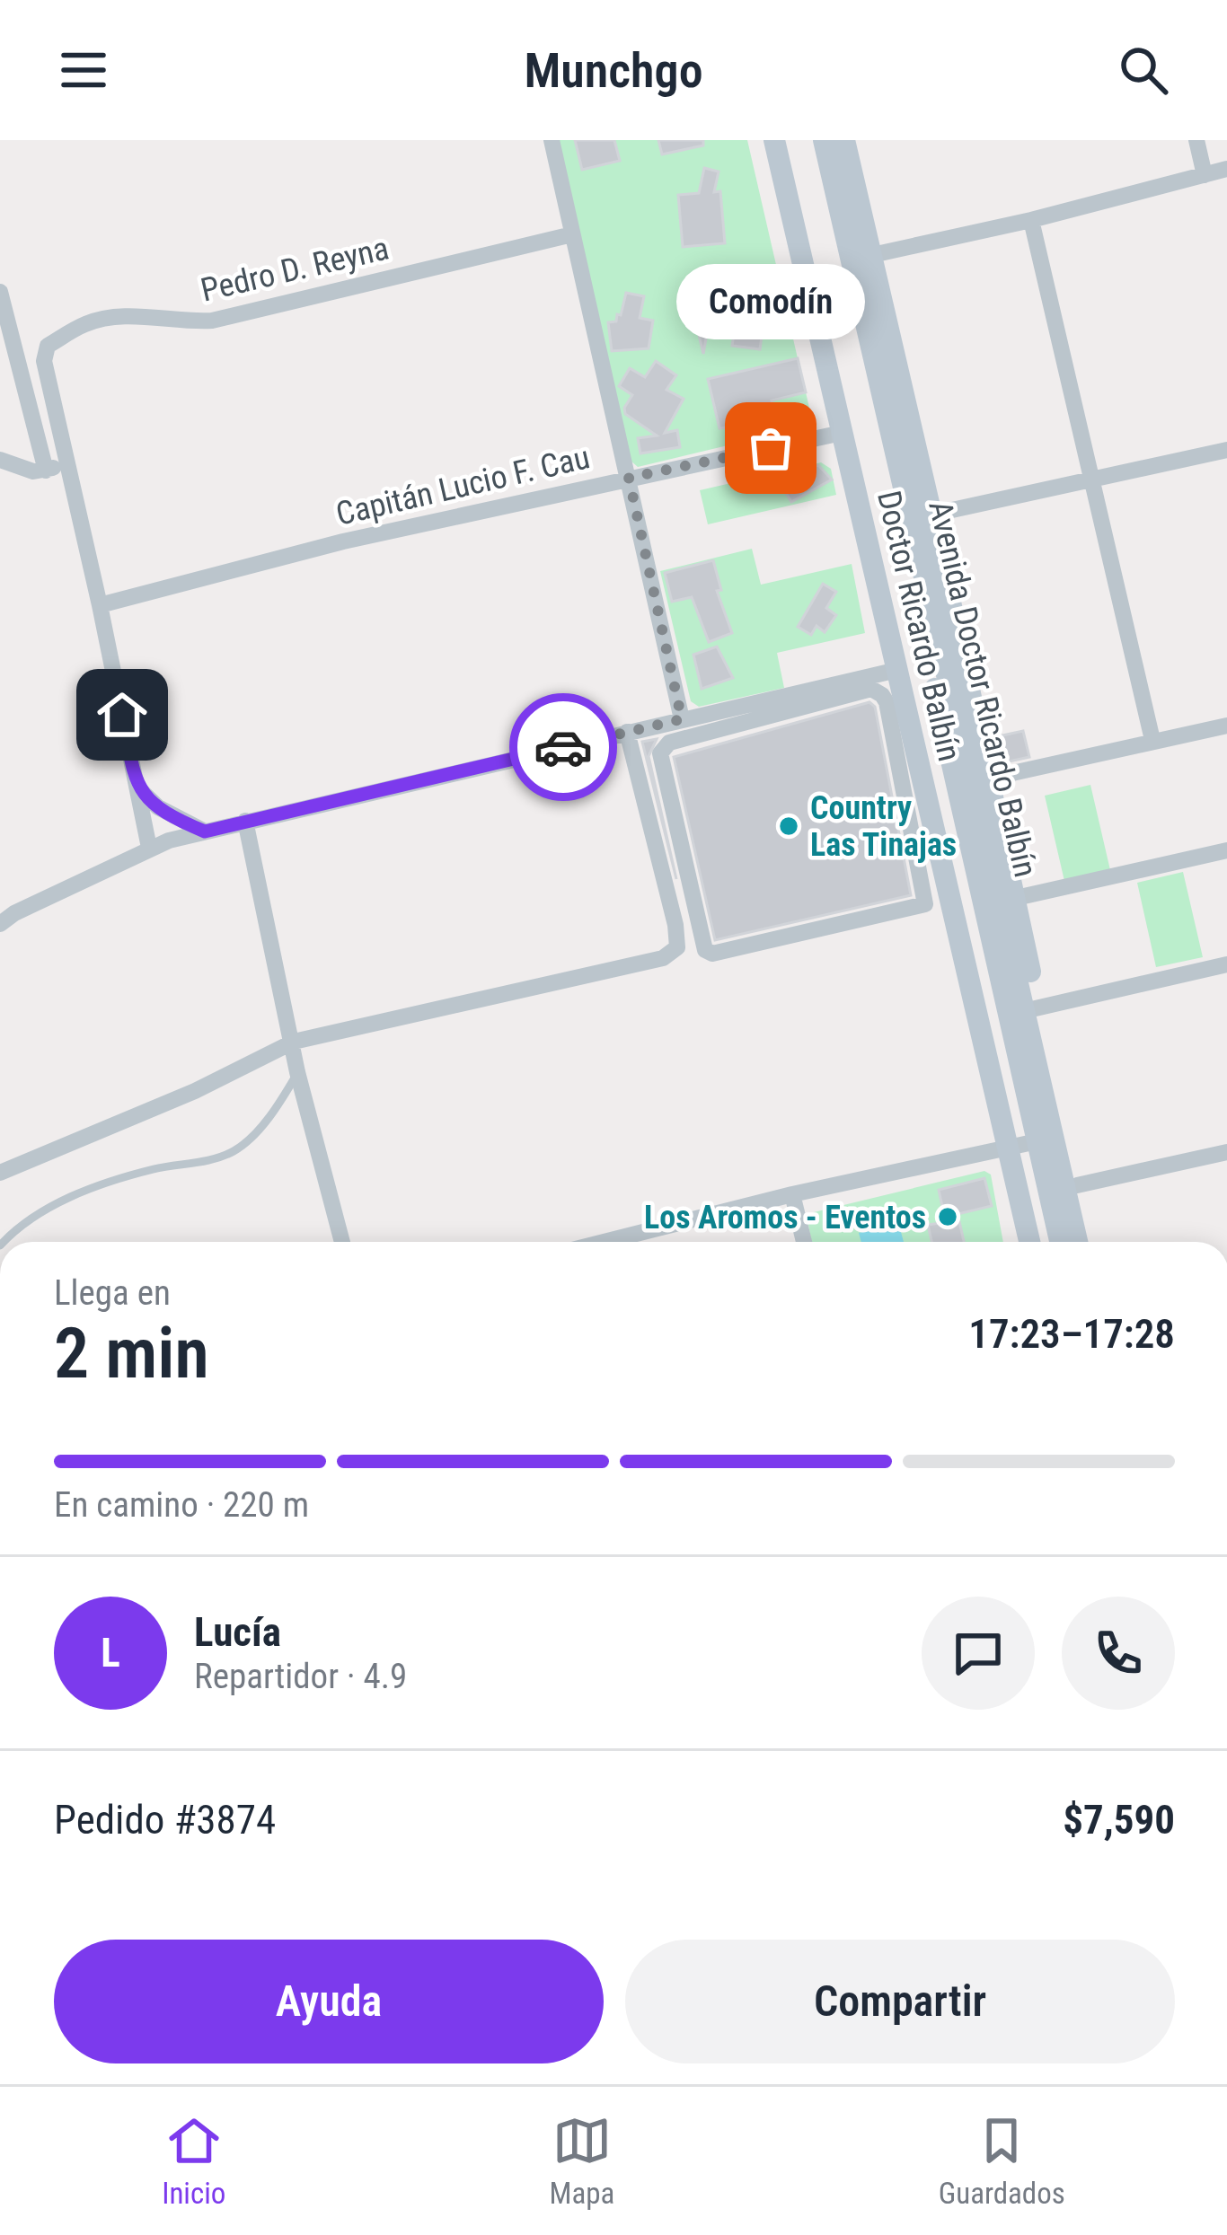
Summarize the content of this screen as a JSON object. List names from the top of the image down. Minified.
{"streets":{"street":["Pedro D. Reyna","Capitán Lucio F. Cau","Doctor Ricardo Balbín","Avenida Doctor Ricardo Balbín"]},"crossings":[["Capitán Lucio F. Cau","Doctor Ricardo Balbín"],["Doctor Ricardo Balbín","Avenida Doctor Ricardo Balbín"]],"places":["Comodín","Country Las Tinajas","Los Aromos - Eventos"],"page":{"header":"Munchgo","bubble":"Comodín","heading":["2 min","Llega en","17:23–17:28"],"panel":["Lucía","Repartidor · 4.9","Pedido #3874","$7,590"],"bar":"En camino · 220 m","round":"L","buttons":["Ayuda","Compartir"],"tabs":["Inicio","Mapa","Guardados"]}}
